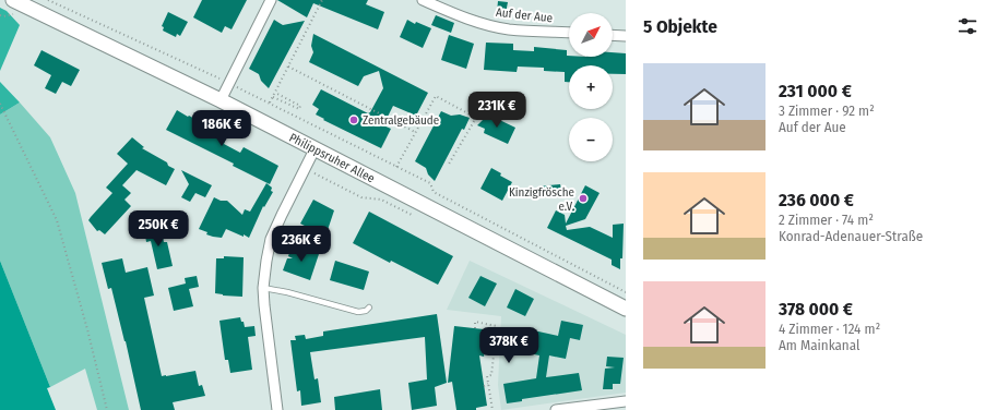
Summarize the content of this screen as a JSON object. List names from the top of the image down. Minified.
{"streets":{"main road":["Philippsruher Allee"],"street":["Auf der Aue"]},"places":["Zentralgebäude","Kinzigfrösche e.V."],"north":"top right","page":{"heading":"5 Objekte","map_buttons":["+","−"],"list":[{"name":"231 000 €","note":"3 Zimmer · 92 m² · Auf der Aue"},{"name":"236 000 €","note":"2 Zimmer · 74 m² · Konrad-Adenauer-Straße"},{"name":"378 000 €","note":"4 Zimmer · 124 m² · Am Mainkanal"}],"price":["231K €","186K €","250K €","236K €","378K €"]}}
